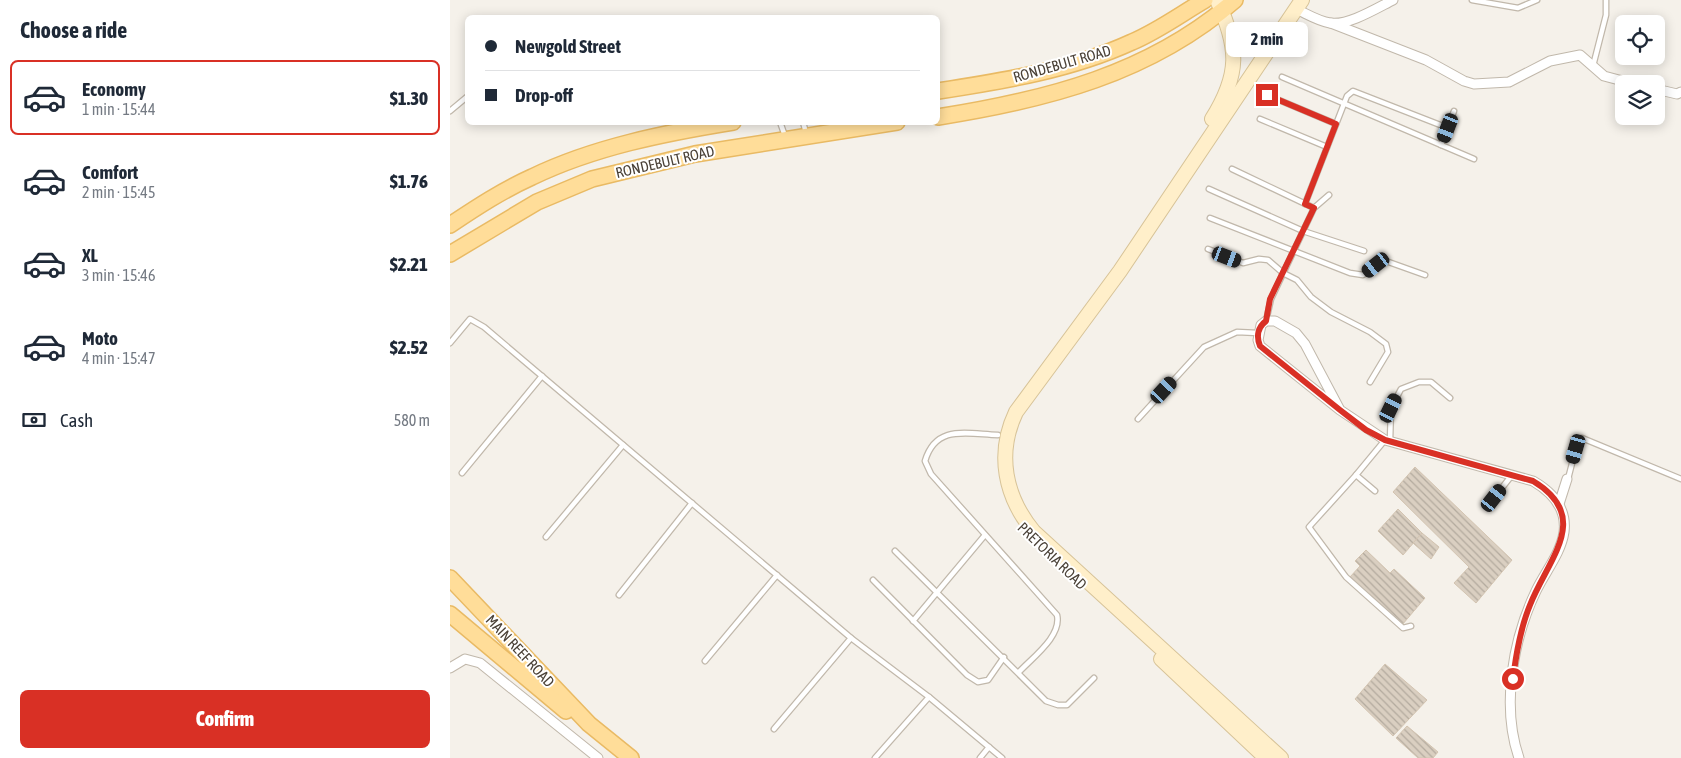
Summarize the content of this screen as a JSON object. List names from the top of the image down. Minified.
{"streets":{"main road":["RONDEBULT ROAD","MAIN REEF ROAD"],"street":["PRETORIA ROAD"]},"page":{"heading":"Choose a ride","banner":["Newgold Street","Drop-off"],"bubble":"2 min","list":[{"name":"Economy","note":"1 min · 15:44","value":"$1.30"},{"name":"Comfort","note":"2 min · 15:45","value":"$1.76"},{"name":"XL","note":"3 min · 15:46","value":"$2.21"},{"name":"Moto","note":"4 min · 15:47","value":"$2.52"}],"pay":["Cash","580 m"],"buttons":"Confirm"}}
